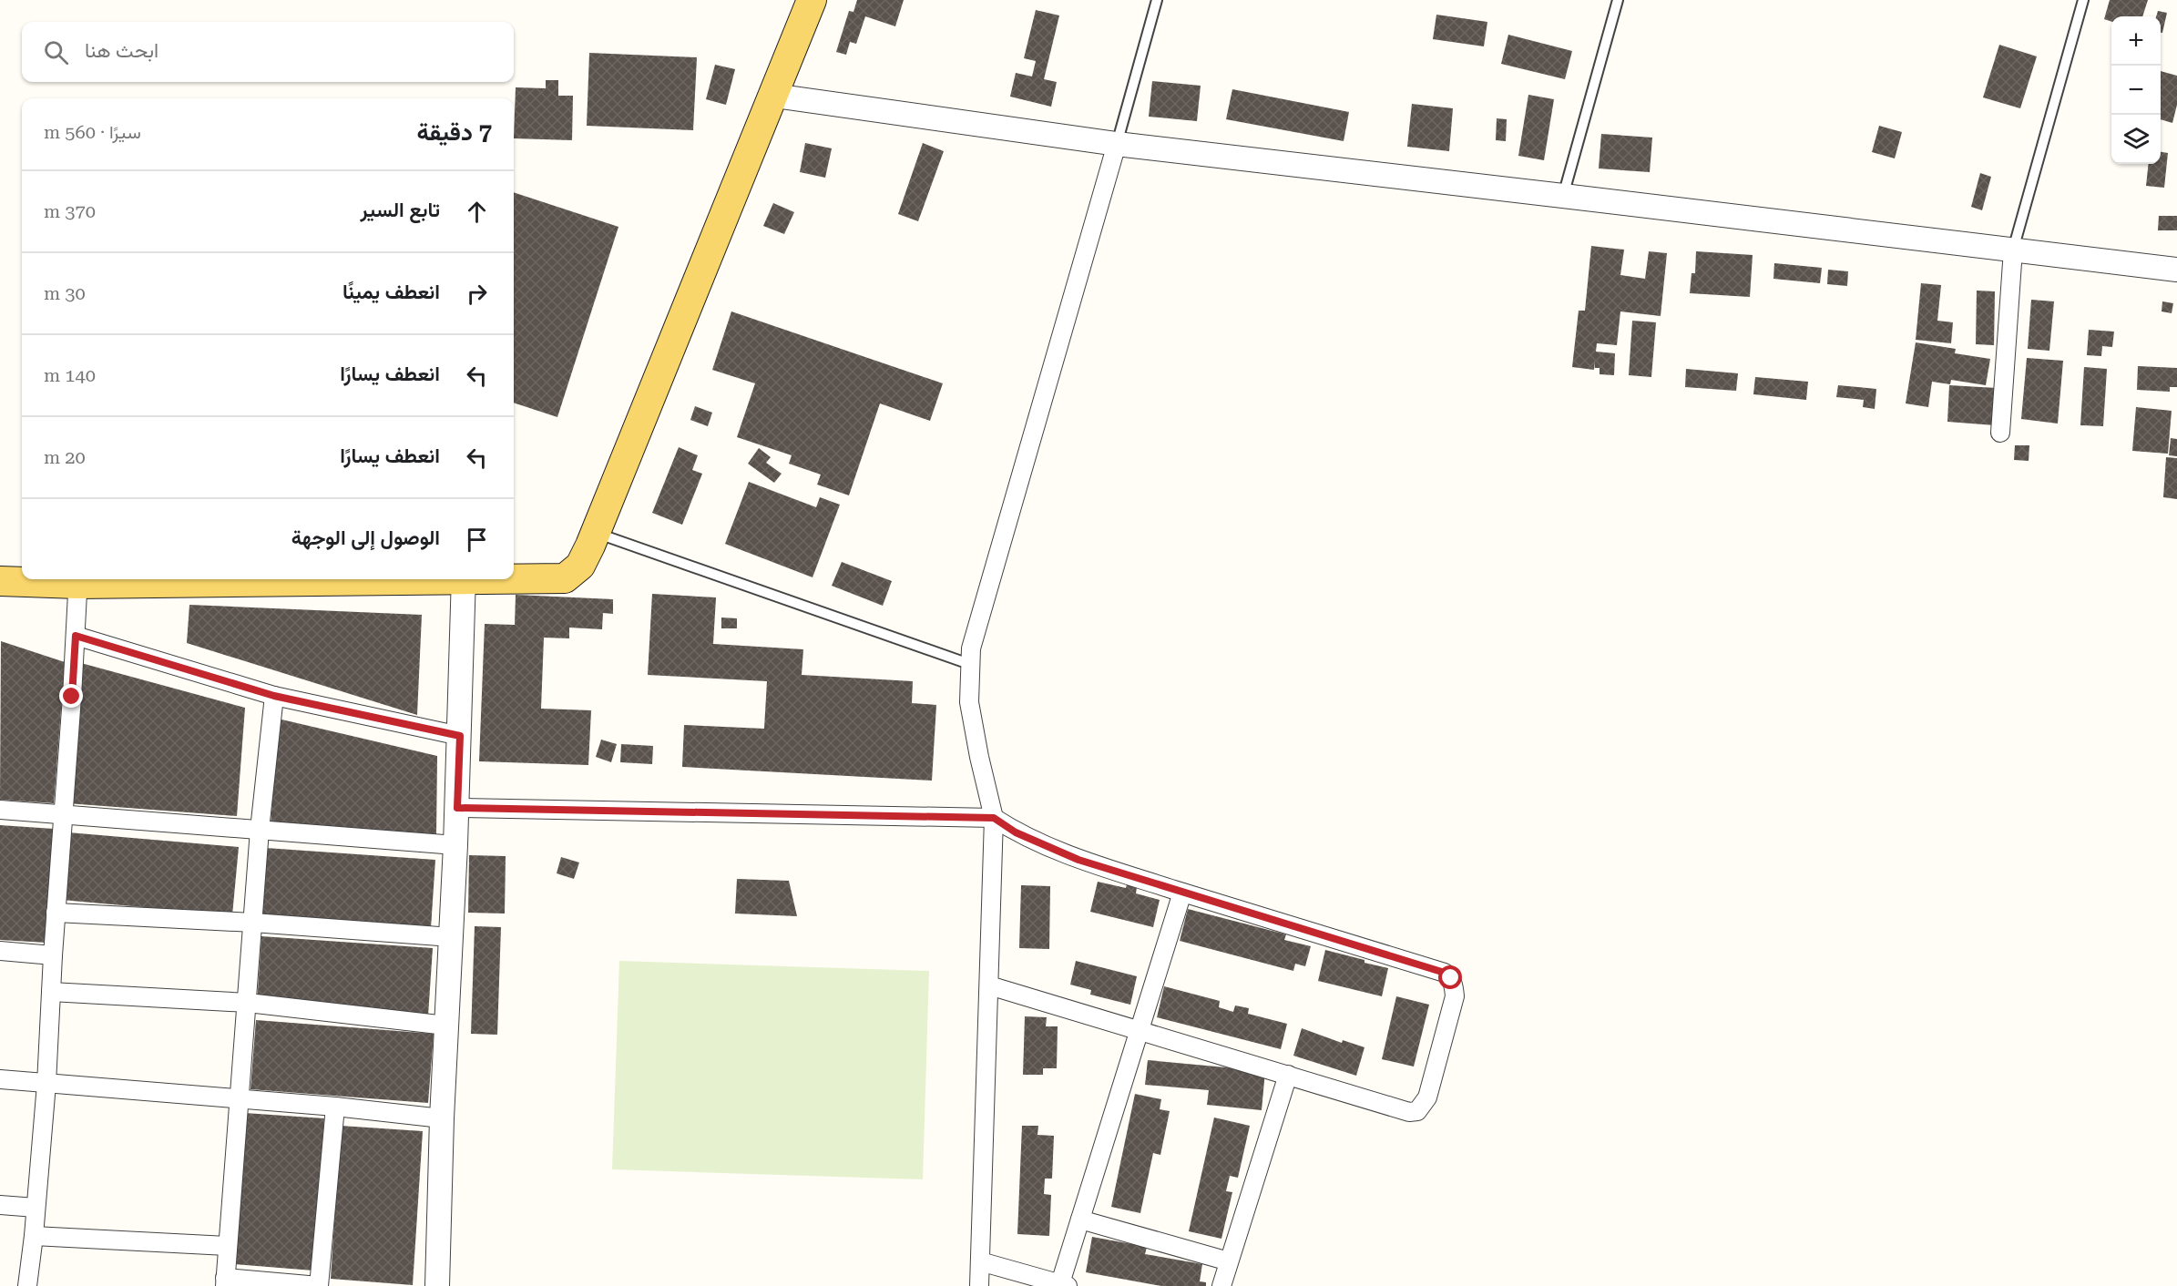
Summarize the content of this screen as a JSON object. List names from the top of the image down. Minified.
{"page":{"map_buttons":["+","−"],"search":"ابحث هنا","heading":["7 دقيقة","سيرًا · 560 m"],"list":[["تابع السير","370 m"],["انعطف يمينًا","30 m"],["انعطف يسارًا","140 m"],["انعطف يسارًا","20 m"],"الوصول إلى الوجهة"]}}
